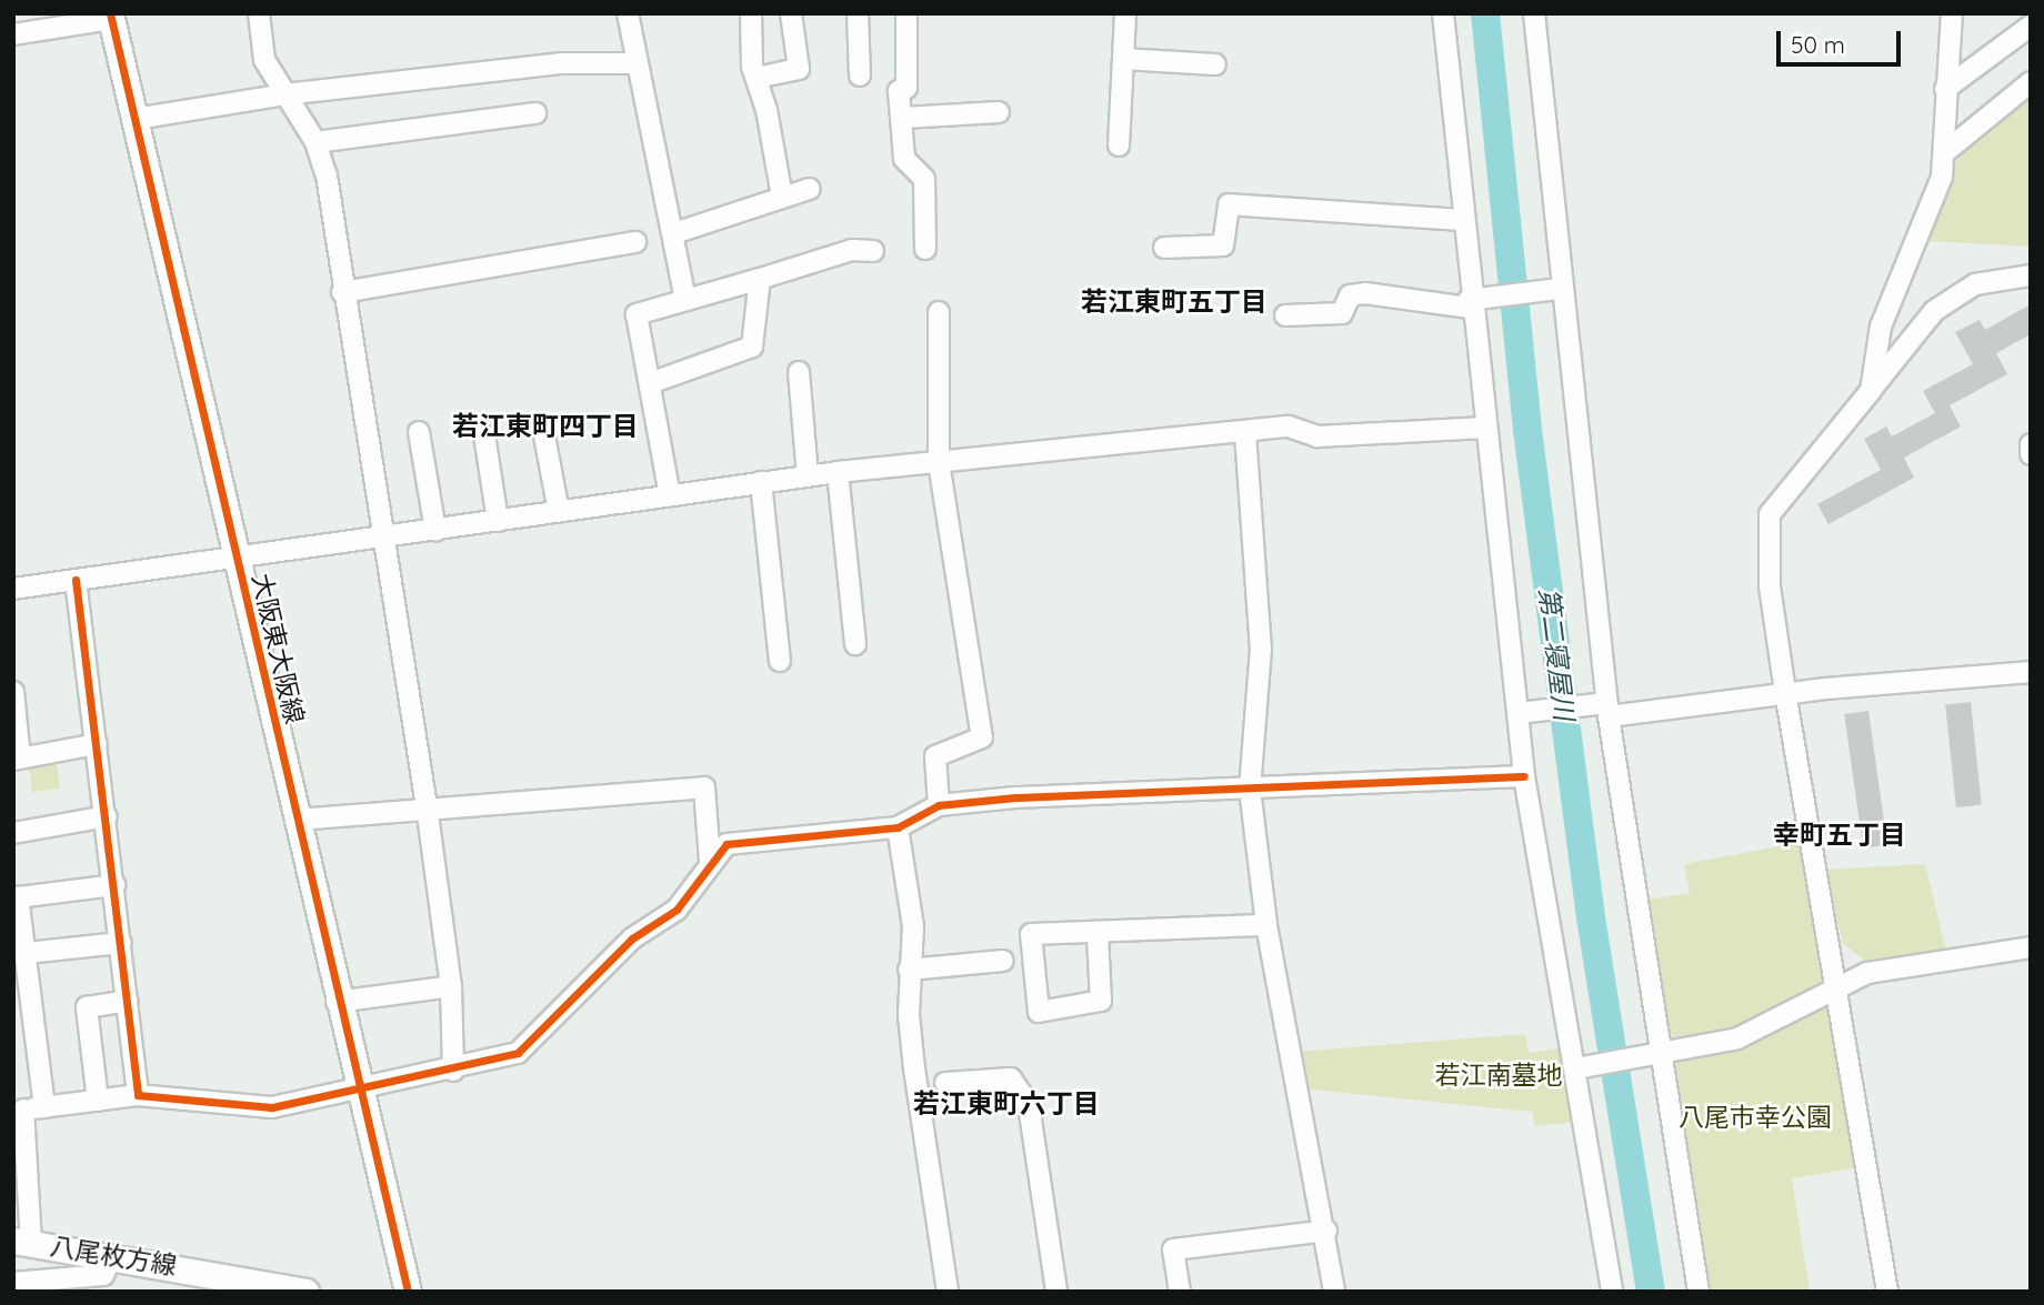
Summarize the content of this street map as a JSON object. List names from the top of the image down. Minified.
{"streets":{"main road":["大阪東大阪線","八尾枚方線"]},"districts":["若江東町五丁目","若江東町四丁目","幸町五丁目","若江東町六丁目"],"water":["第二寝屋川"],"parks":["若江南墓地","八尾市幸公園"],"scale_bar":"50 m"}
